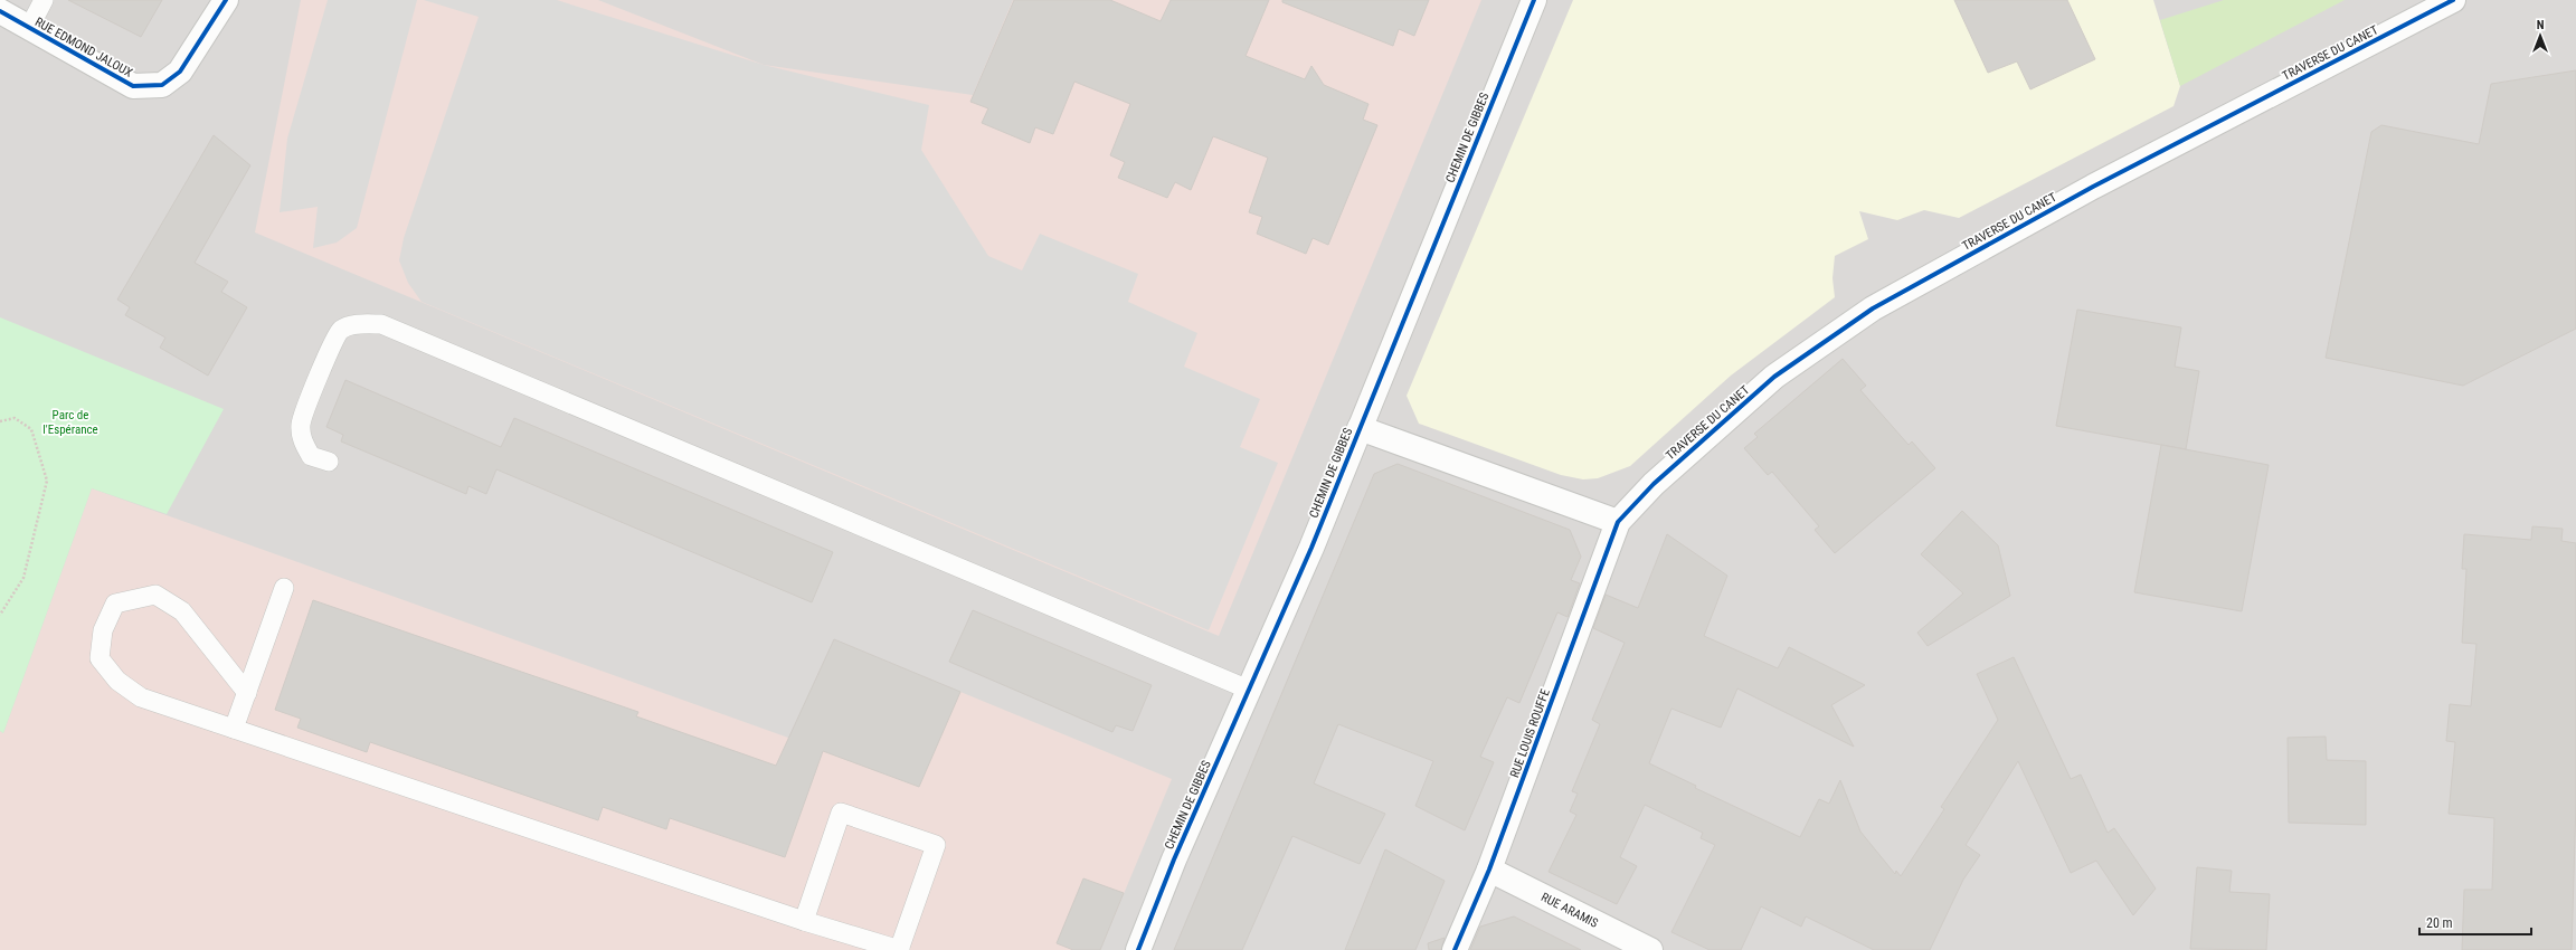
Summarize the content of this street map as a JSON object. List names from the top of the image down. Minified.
{"streets":{"street":["RUE EDMOND JALOUX","TRAVERSE DU CANET","CHEMIN DE GIBBES","RUE LOUIS ROUFFE","RUE ARAMIS"]},"crossings":[["TRAVERSE DU CANET","RUE LOUIS ROUFFE"],["RUE LOUIS ROUFFE","RUE ARAMIS"]],"parks":["Parc de l'Espérance"],"scale_bar":"20 m","north":"top"}
